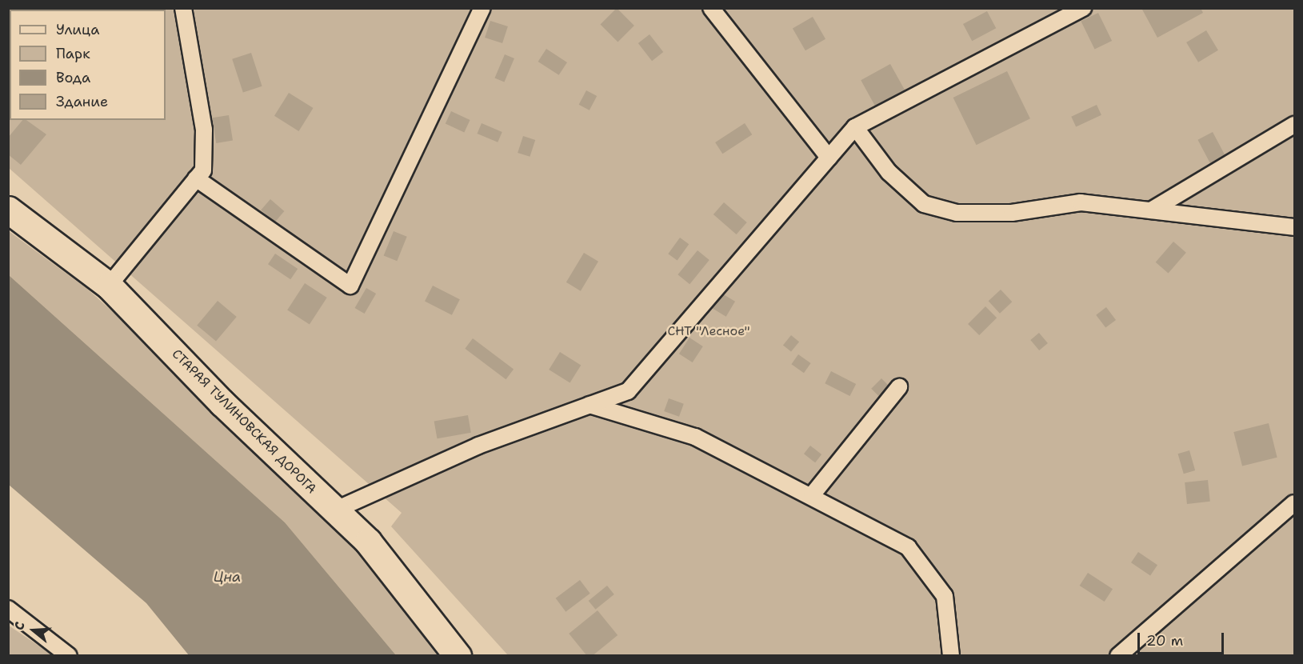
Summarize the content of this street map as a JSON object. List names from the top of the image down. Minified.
{"streets":{"street":["СТАРАЯ ТУЛИНОВСКАЯ ДОРОГА"]},"water":["Цна"],"parks":["СНТ \"Лесное\""],"legend":["Улица","Парк","Вода","Здание"],"scale_bar":"20 m","north":"left"}
